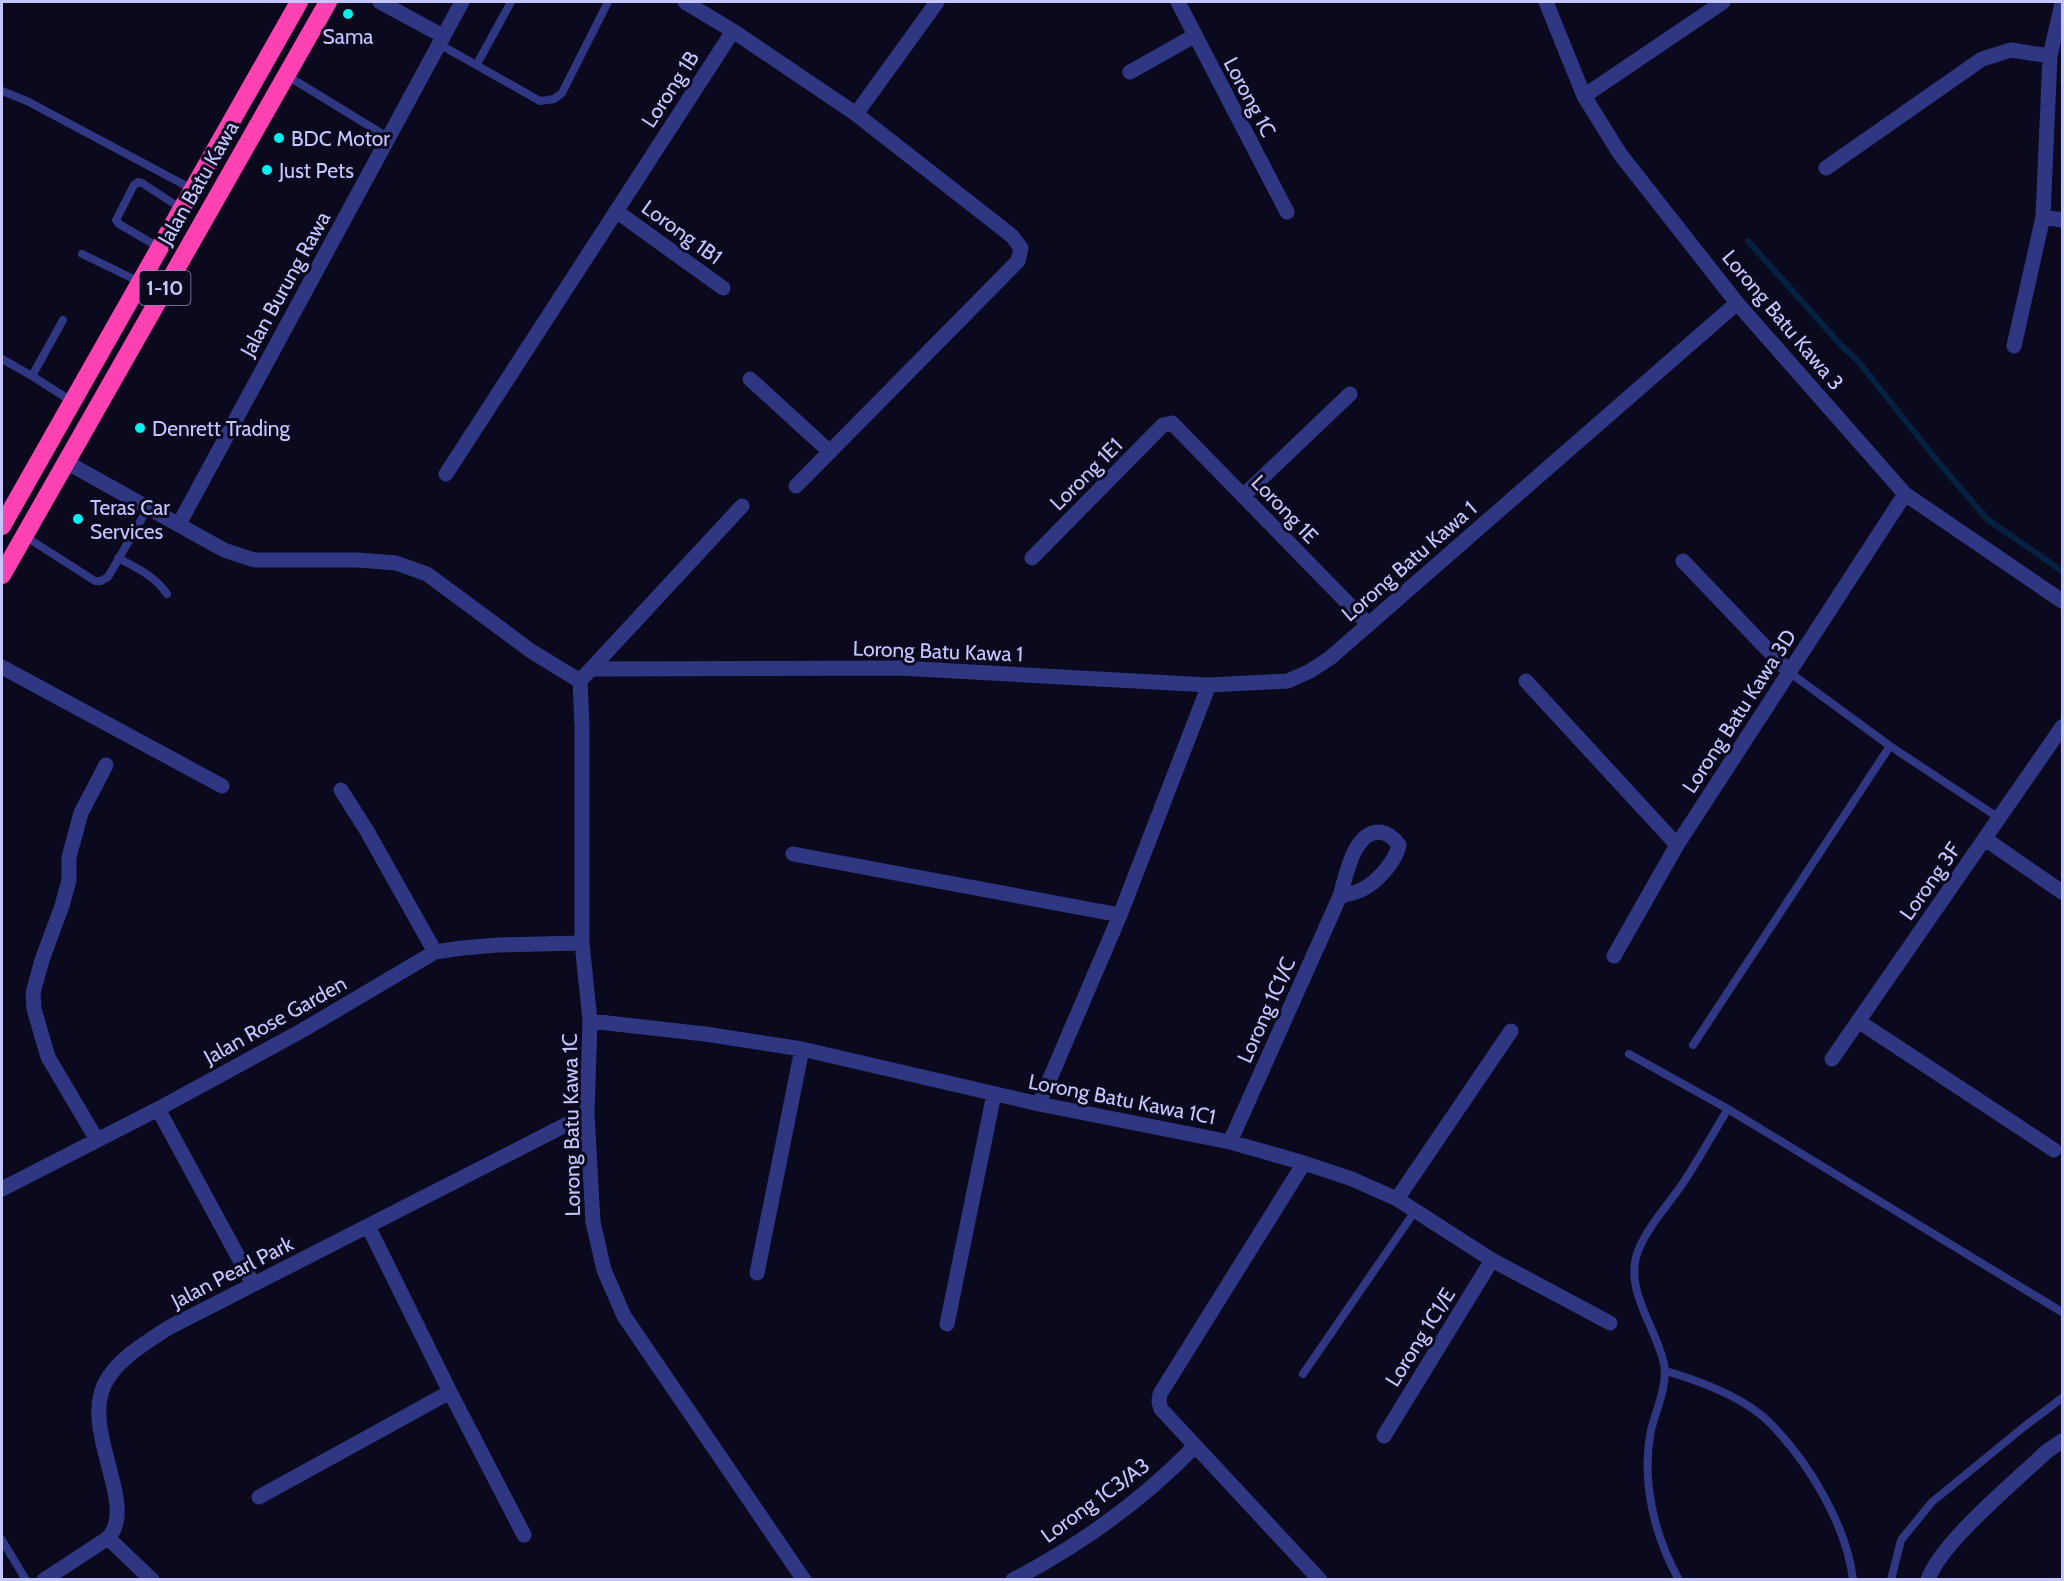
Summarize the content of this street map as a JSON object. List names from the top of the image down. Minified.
{"streets":{"highway":["Jalan Batu Kawa","1-10"],"street":["Lorong 1B","Lorong 1C","Lorong 1B1","Jalan Burung Rawa","Lorong Batu Kawa 3","Lorong 1E1","Lorong 1E","Lorong Batu Kawa 1","Lorong Batu Kawa 3D","Lorong 3F","Lorong 1C1/C","Jalan Rose Garden","Lorong Batu Kawa 1C1","Lorong Batu Kawa 1C","Jalan Pearl Park","Lorong 1C1/E","Lorong 1C3/A3"]},"crossings":[["Lorong 1B","Lorong 1B1"],["Lorong Batu Kawa 3","Lorong Batu Kawa 1"],["Lorong Batu Kawa 3","Lorong Batu Kawa 3D"],["Lorong 1E1","Lorong 1E"],["Lorong 1E","Lorong Batu Kawa 1"],["Lorong 1C1/C","Lorong Batu Kawa 1C1"],["Jalan Rose Garden","Lorong Batu Kawa 1C"],["Lorong Batu Kawa 1C1","Lorong Batu Kawa 1C"],["Lorong Batu Kawa 1C1","Lorong 1C1/E"],["Lorong Batu Kawa 1C","Jalan Pearl Park"]],"places":["Sama","BDC Motor","Just Pets","Denrett Trading","Teras Car Services"]}
